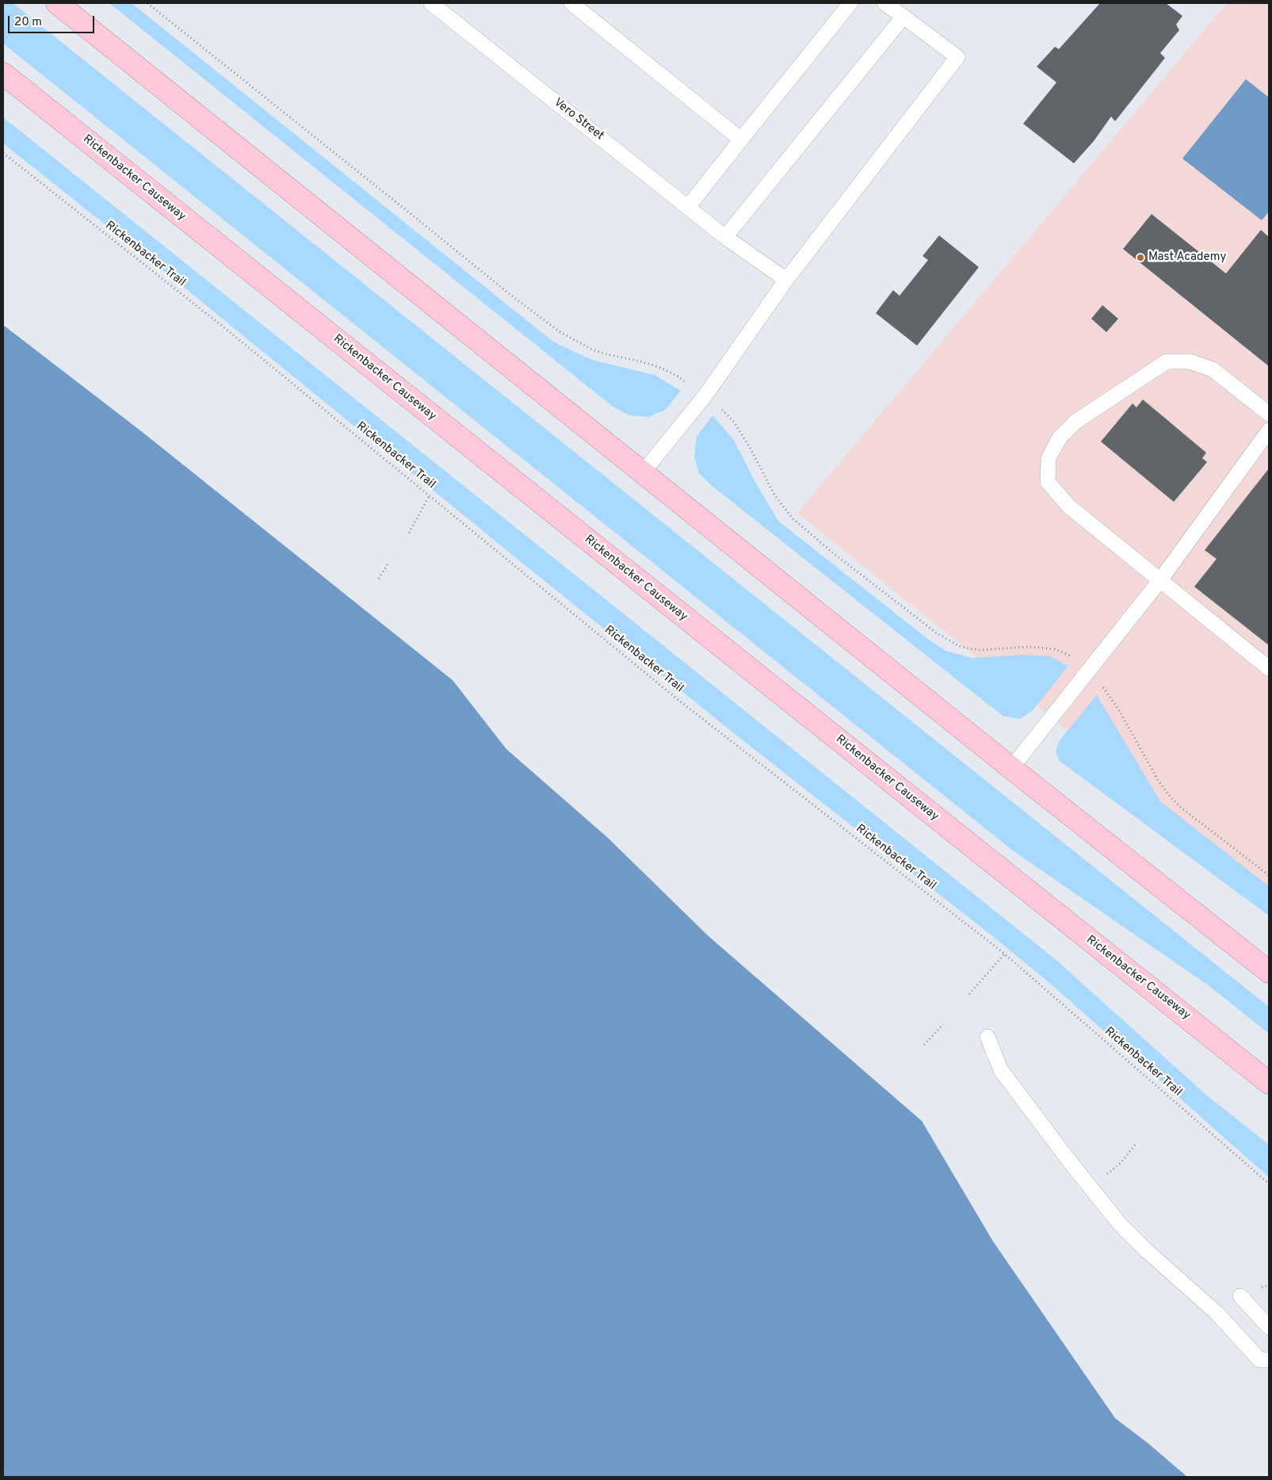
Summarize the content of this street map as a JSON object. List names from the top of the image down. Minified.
{"streets":{"main road":["Rickenbacker Causeway"],"lane":["Vero Street"],"path":["Rickenbacker Trail"]},"places":["Mast Academy"],"scale_bar":"20 m"}
